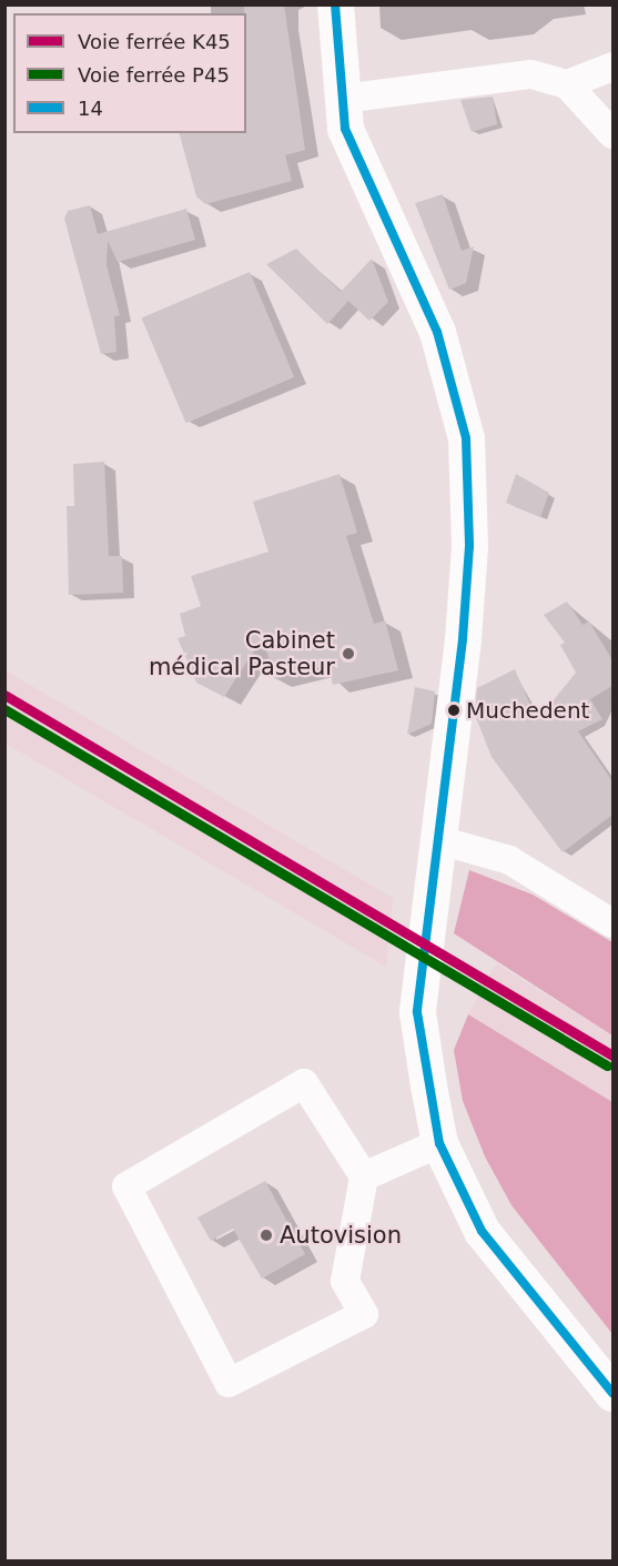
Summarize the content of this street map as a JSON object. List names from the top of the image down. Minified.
{"places":["Cabinet médical Pasteur","Muchedent","Autovision"],"lines":["transit line 14","rail line K45","rail line P45"],"legend":["Voie ferrée K45","Voie ferrée P45","14"]}
